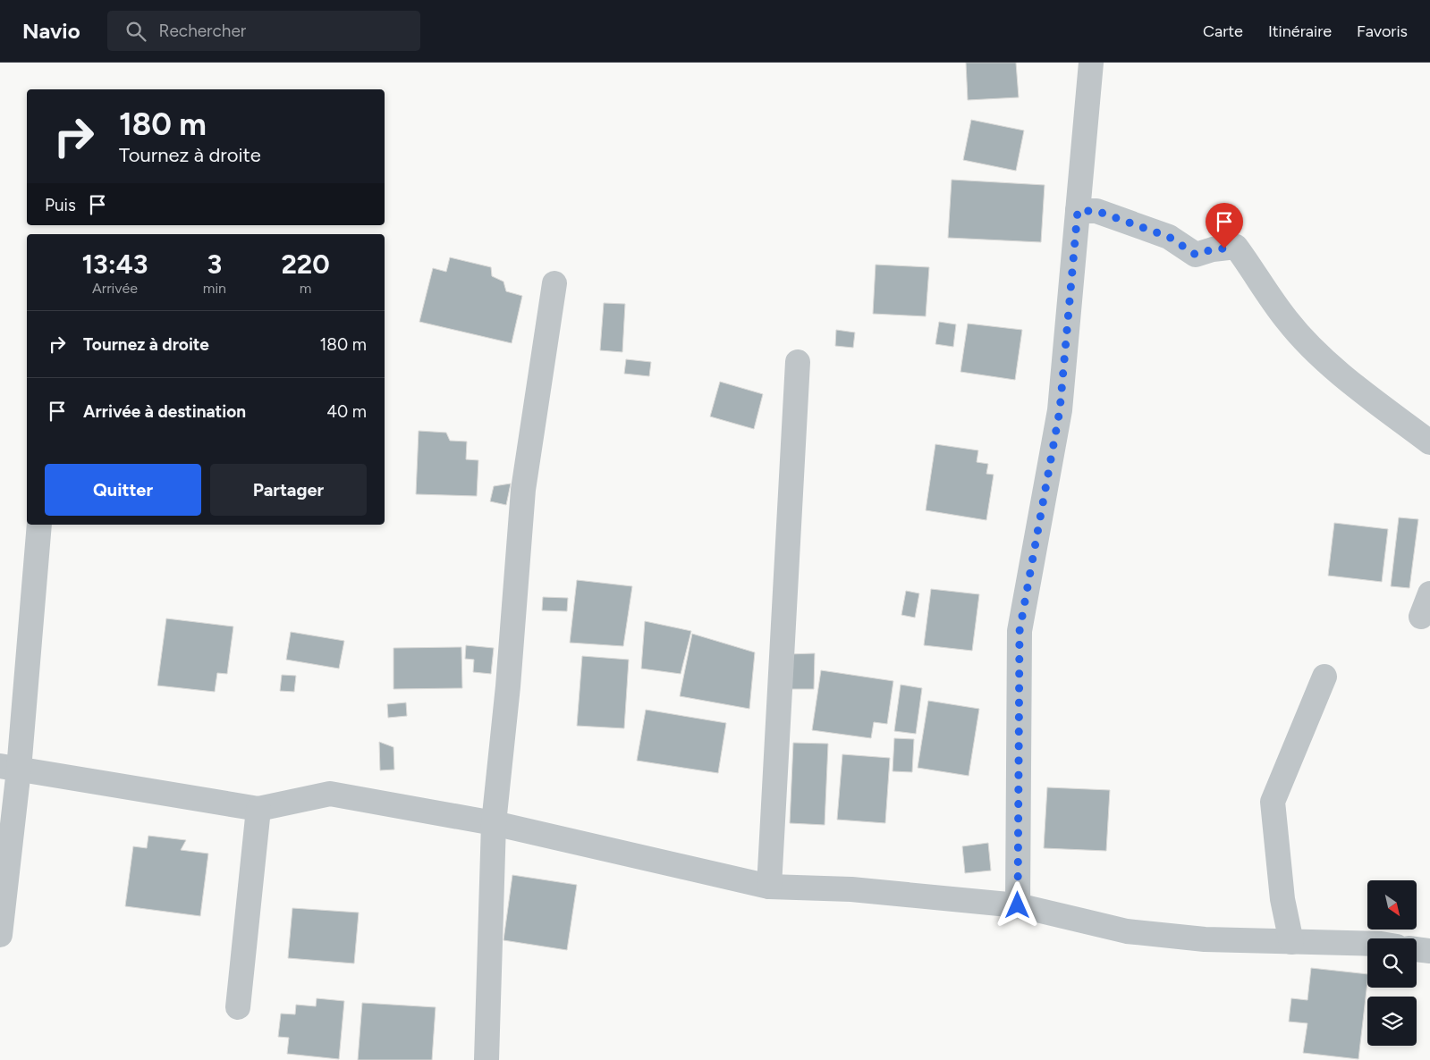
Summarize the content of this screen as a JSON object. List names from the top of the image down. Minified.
{"north":"bottom right","page":{"header":"Navio","search":"Rechercher","nav":["Carte","Itinéraire","Favoris"],"turn":["180 m","Tournez à droite"],"then":"Puis","eta":["13:43","Arrivée","3","min","220","m"],"list":[{"name":"Tournez à droite","value":"180 m"},{"name":"Arrivée à destination","value":"40 m"}],"buttons":["Quitter","Partager"]}}
